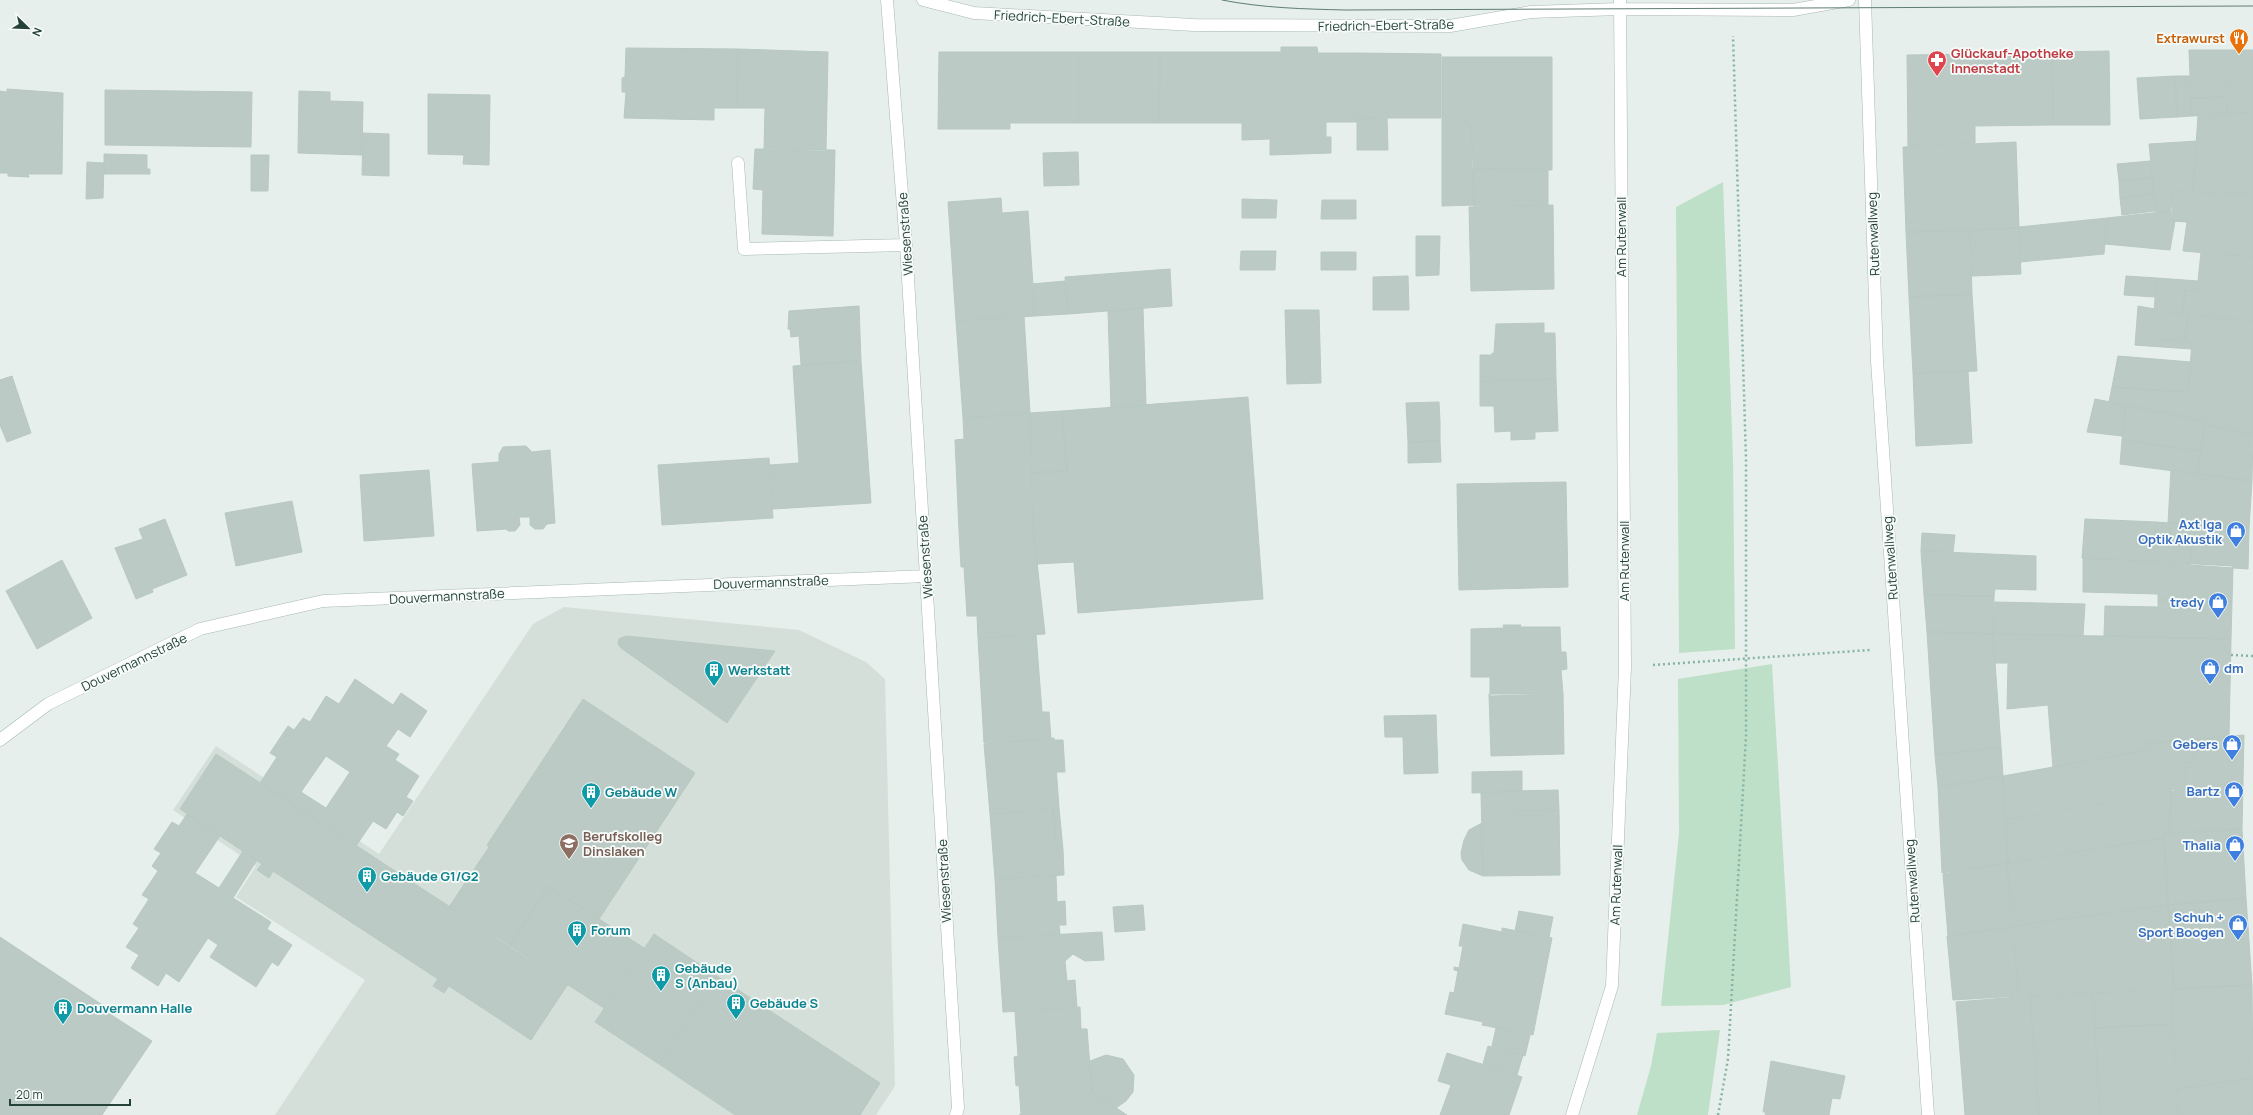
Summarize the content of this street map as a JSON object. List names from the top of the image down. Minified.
{"streets":{"street":["Friedrich-Ebert-Straße","Wiesenstraße","Rutenwallweg","Am Rutenwall","Douvermannstraße"]},"crossings":[["Friedrich-Ebert-Straße","Am Rutenwall"],["Wiesenstraße","Douvermannstraße"]],"places":{"restaurant":["Extrawurst"],"pharmacy":["Glückauf-Apotheke Innenstadt"],"shop":["Axt Iga Optik Akustik","tredy","dm","Gebers","Bartz","Thalia","Schuh + Sport Boogen"],"building":["Werkstatt","Gebäude W","Gebäude G1/G2","Forum","Gebäude S (Anbau)","Gebäude S","Douvermann Halle"],"school or university":["Berufskolleg Dinslaken"]},"scale_bar":"20 m","north":"bottom right"}
